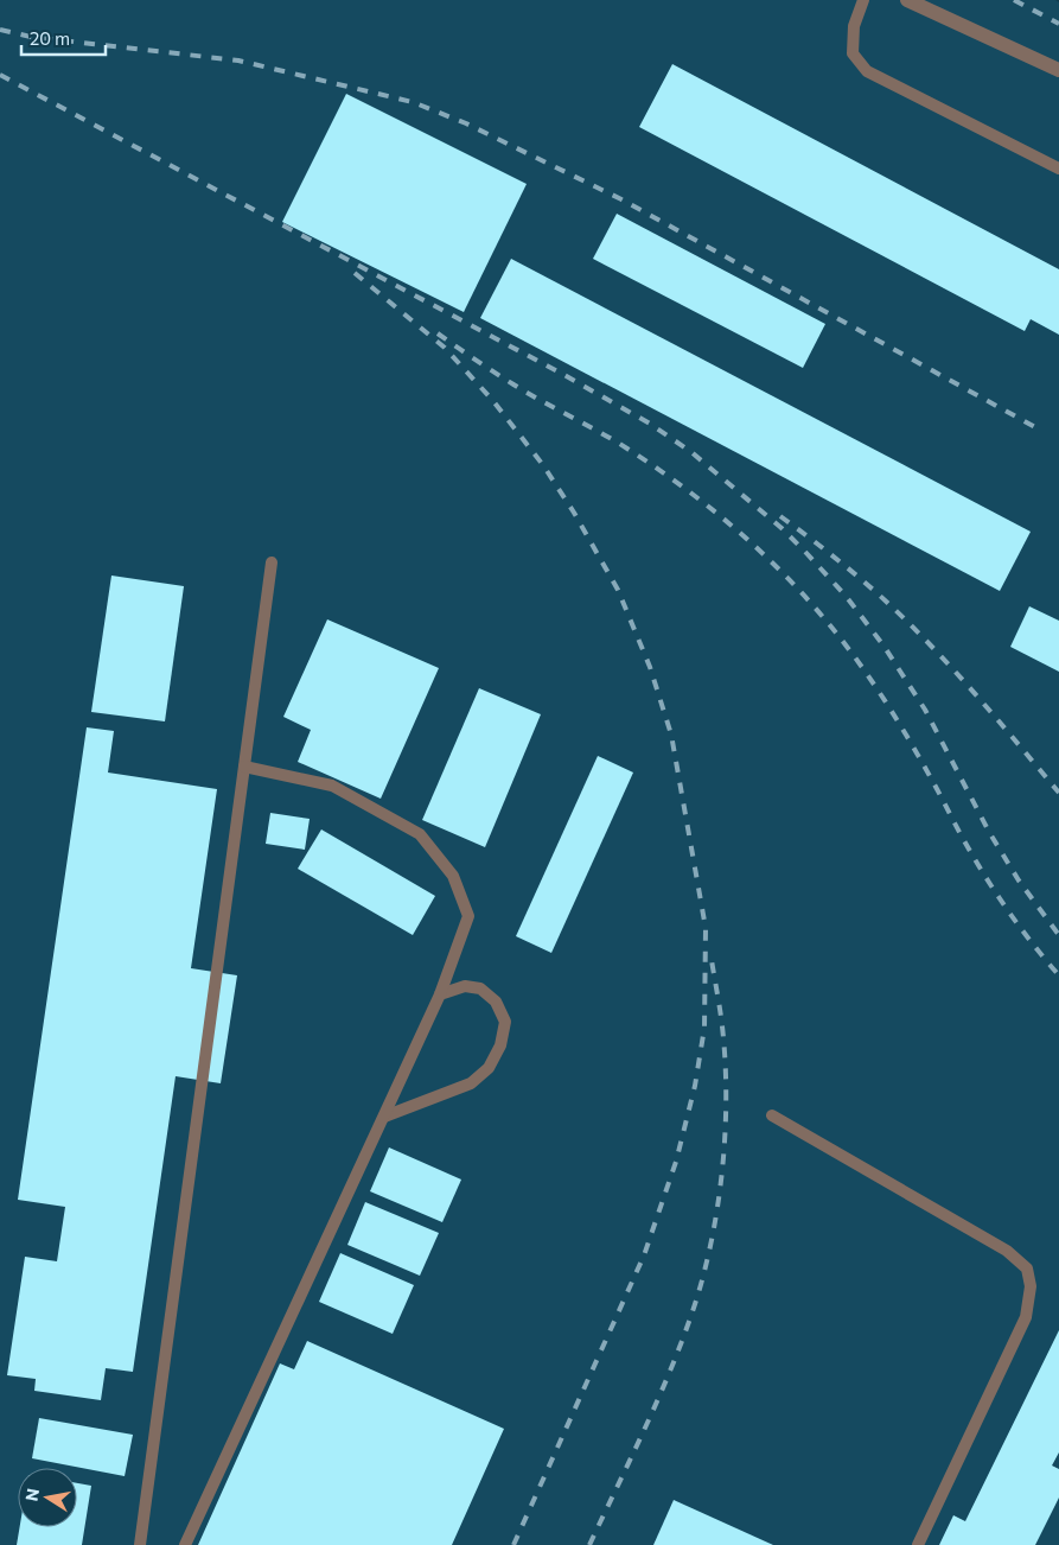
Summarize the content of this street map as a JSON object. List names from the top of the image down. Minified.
{"scale_bar":"20 m","north":"left"}
